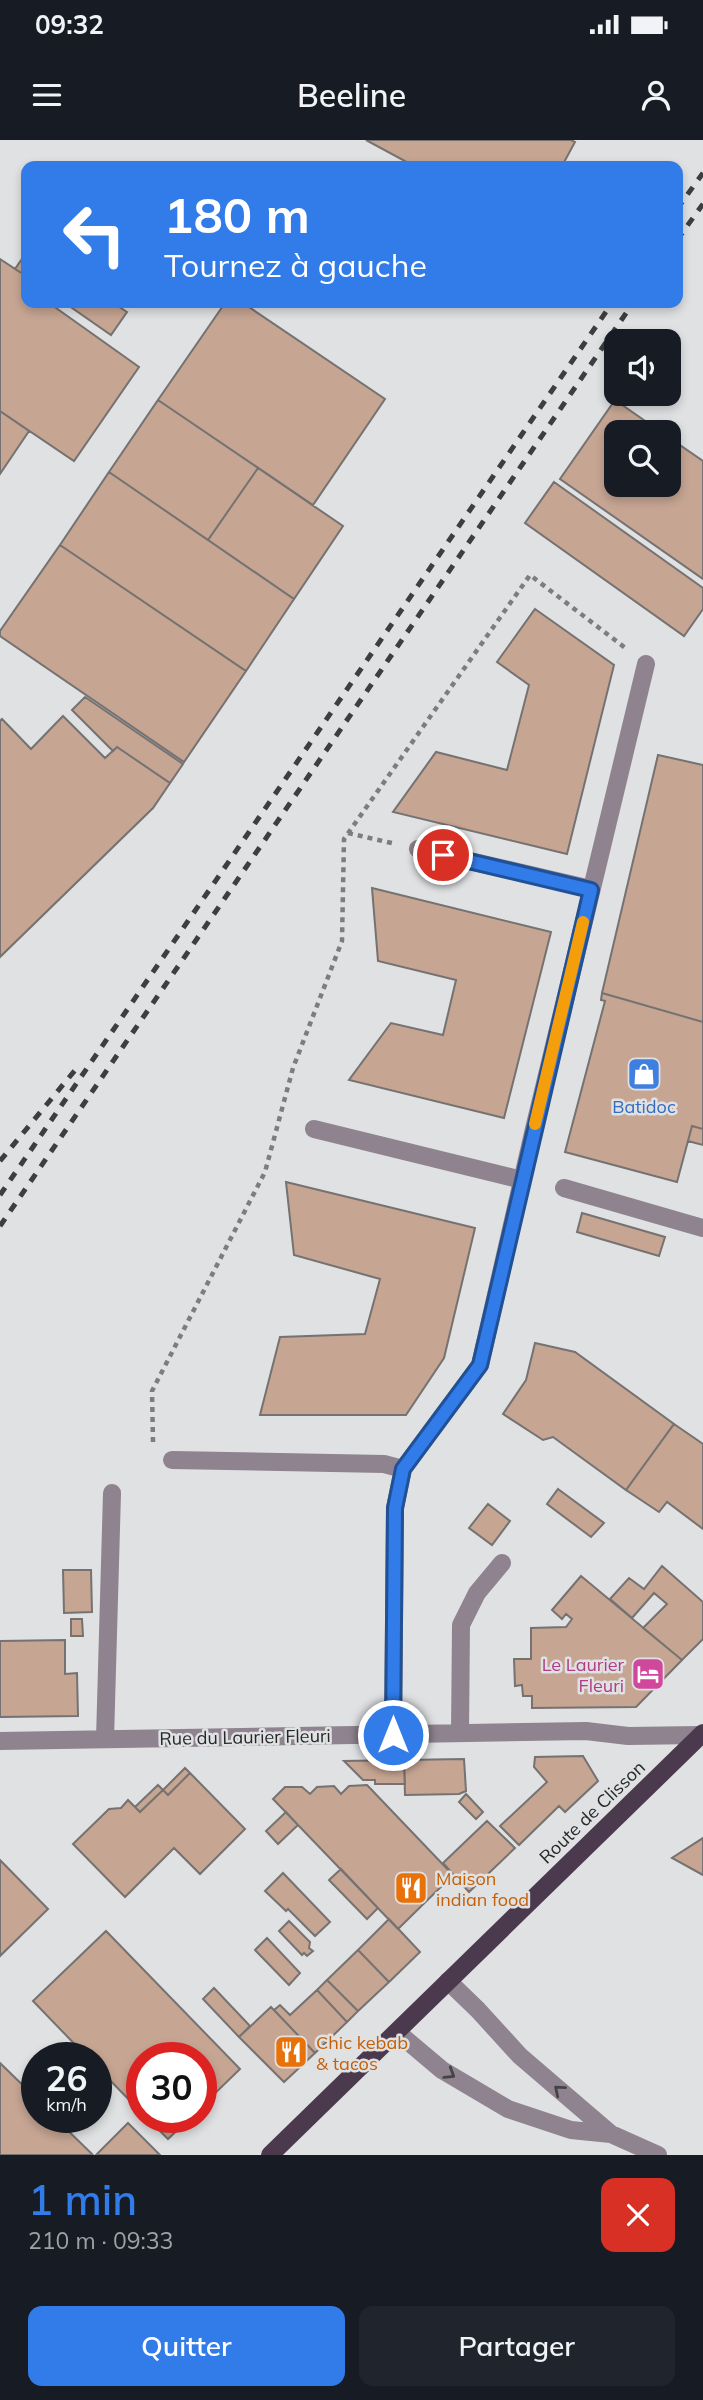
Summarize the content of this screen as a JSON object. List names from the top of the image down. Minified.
{"streets":{"main road":["Route de Clisson"],"street":["Rue du Laurier Fleuri"]},"crossings":[["Rue du Laurier Fleuri","Route de Clisson"]],"places":{"shop":["Batidoc"],"hotel":["Le Laurier Fleuri"],"restaurant":["Maison indian food","Chic kebab & tacos"]},"page":{"status":"09:32","header":"Beeline","turn":["180 m","Tournez à gauche"],"speed":"26 km/h","limit":"30","heading":["1 min","210 m · 09:33"],"buttons":["Quitter","Partager"]}}
